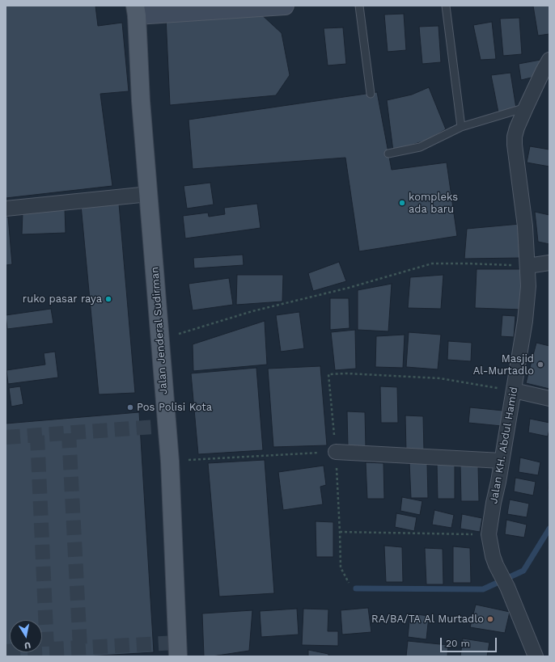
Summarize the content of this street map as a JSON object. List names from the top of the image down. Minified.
{"streets":{"main road":["Jalan Jenderal Sudirman"],"street":["Jalan KH. Abdul Hamid"]},"places":["kompleks ada baru","ruko pasar raya","Masjid Al-Murtadlo","Pos Polisi Kota","RA/BA/TA Al Murtadlo"],"scale_bar":"20 m","north":"bottom"}
